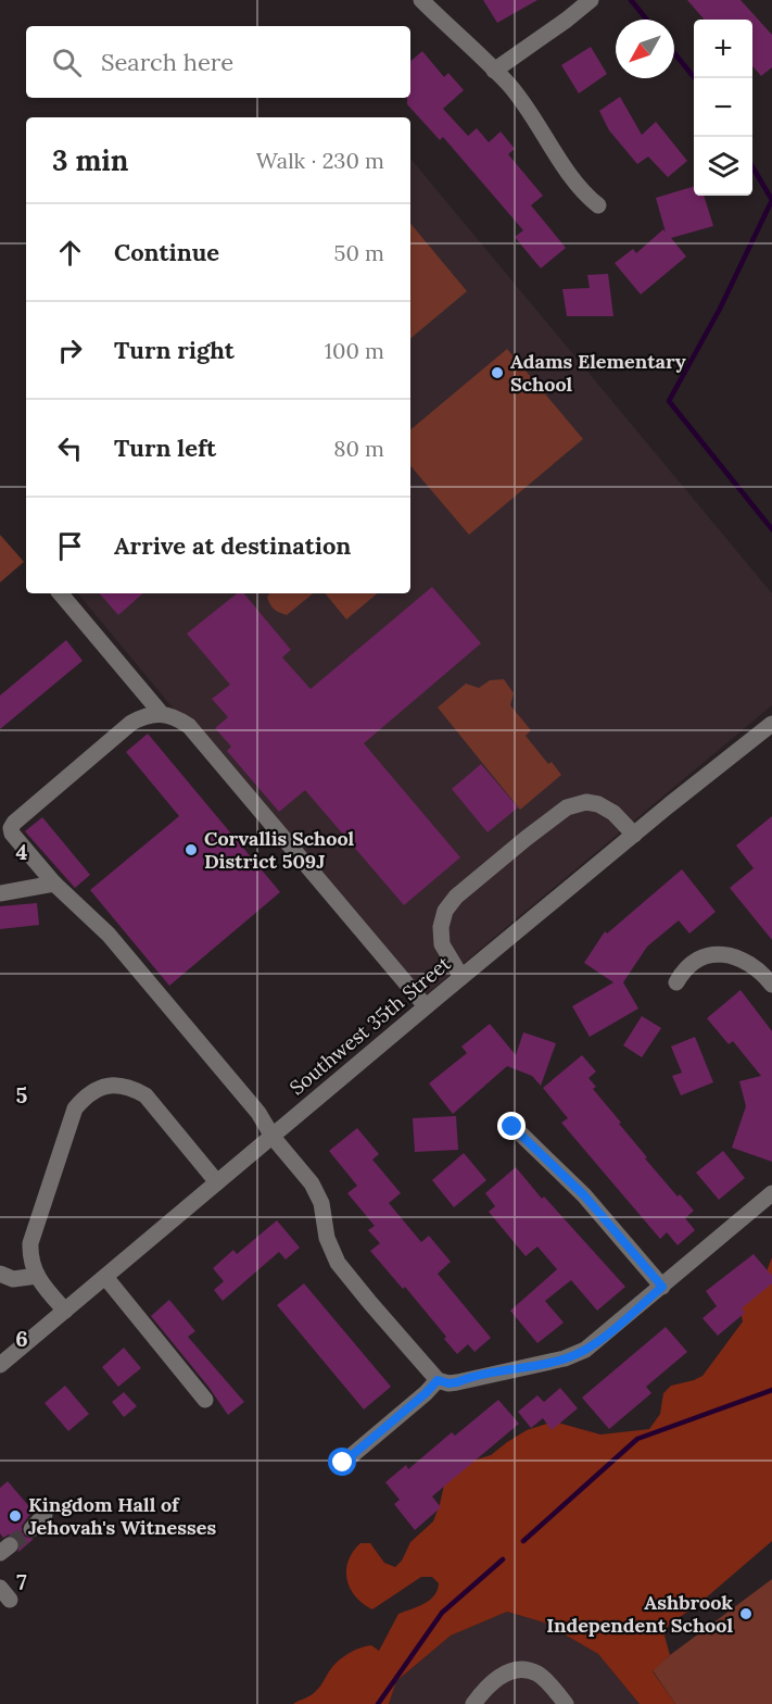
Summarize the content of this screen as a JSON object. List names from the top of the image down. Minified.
{"streets":{"street":["Southwest 35th Street"]},"places":["Adams Elementary School","Corvallis School District 509J","Kingdom Hall of Jehovah's Witnesses","Ashbrook Independent School"],"north":"bottom left","page":{"map_buttons":["+","−"],"search":"Search here","heading":["3 min","Walk · 230 m"],"list":[["Continue","50 m"],["Turn right","100 m"],["Turn left","80 m"],"Arrive at destination"]},"grid":{"rows":["4","5","6","7"]}}
